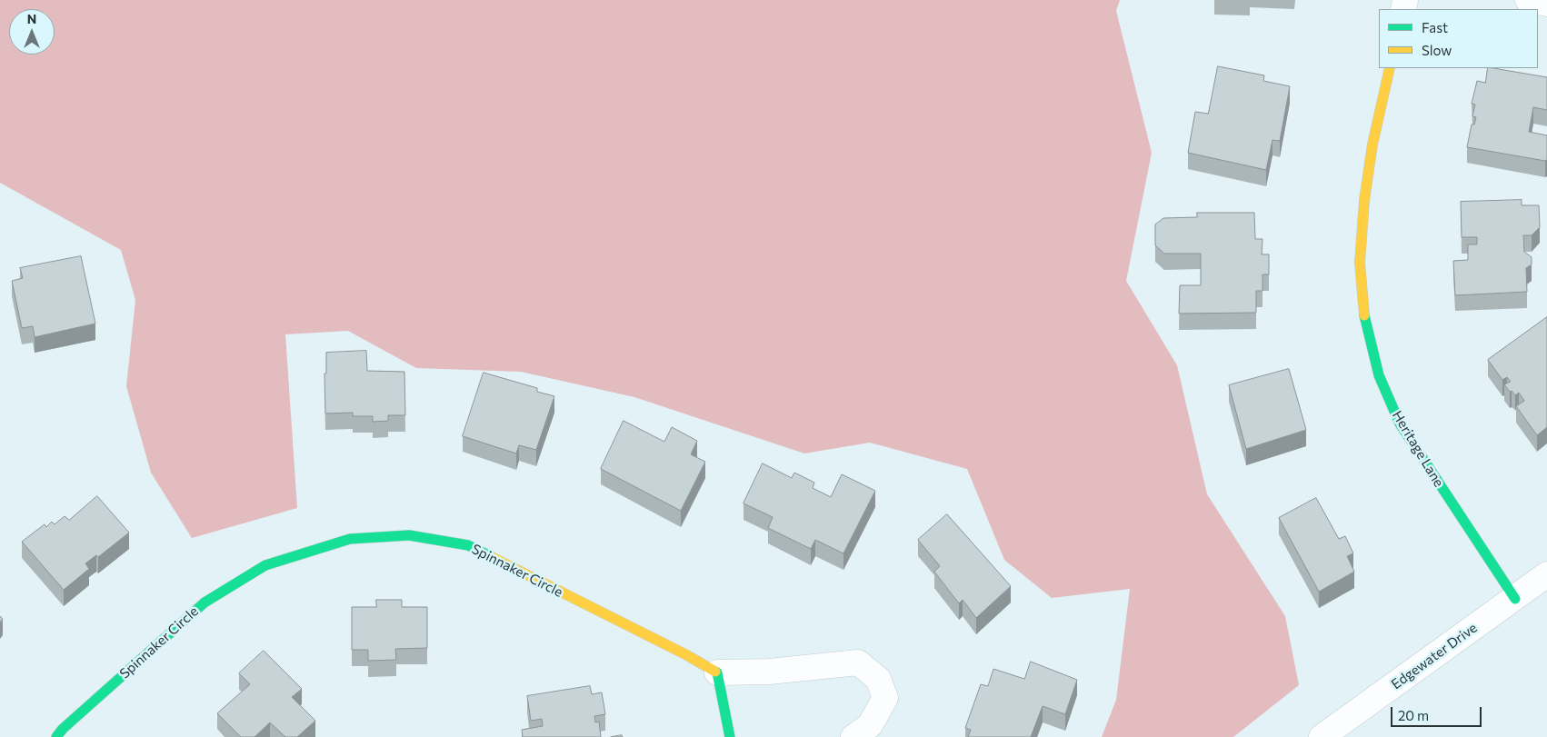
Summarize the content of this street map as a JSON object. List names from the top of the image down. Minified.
{"streets":{"street":["Heritage Lane","Spinnaker Circle","Edgewater Drive"]},"crossings":[["Heritage Lane","Edgewater Drive"]],"legend":["Fast","Slow"],"scale_bar":"20 m","north":"top"}
